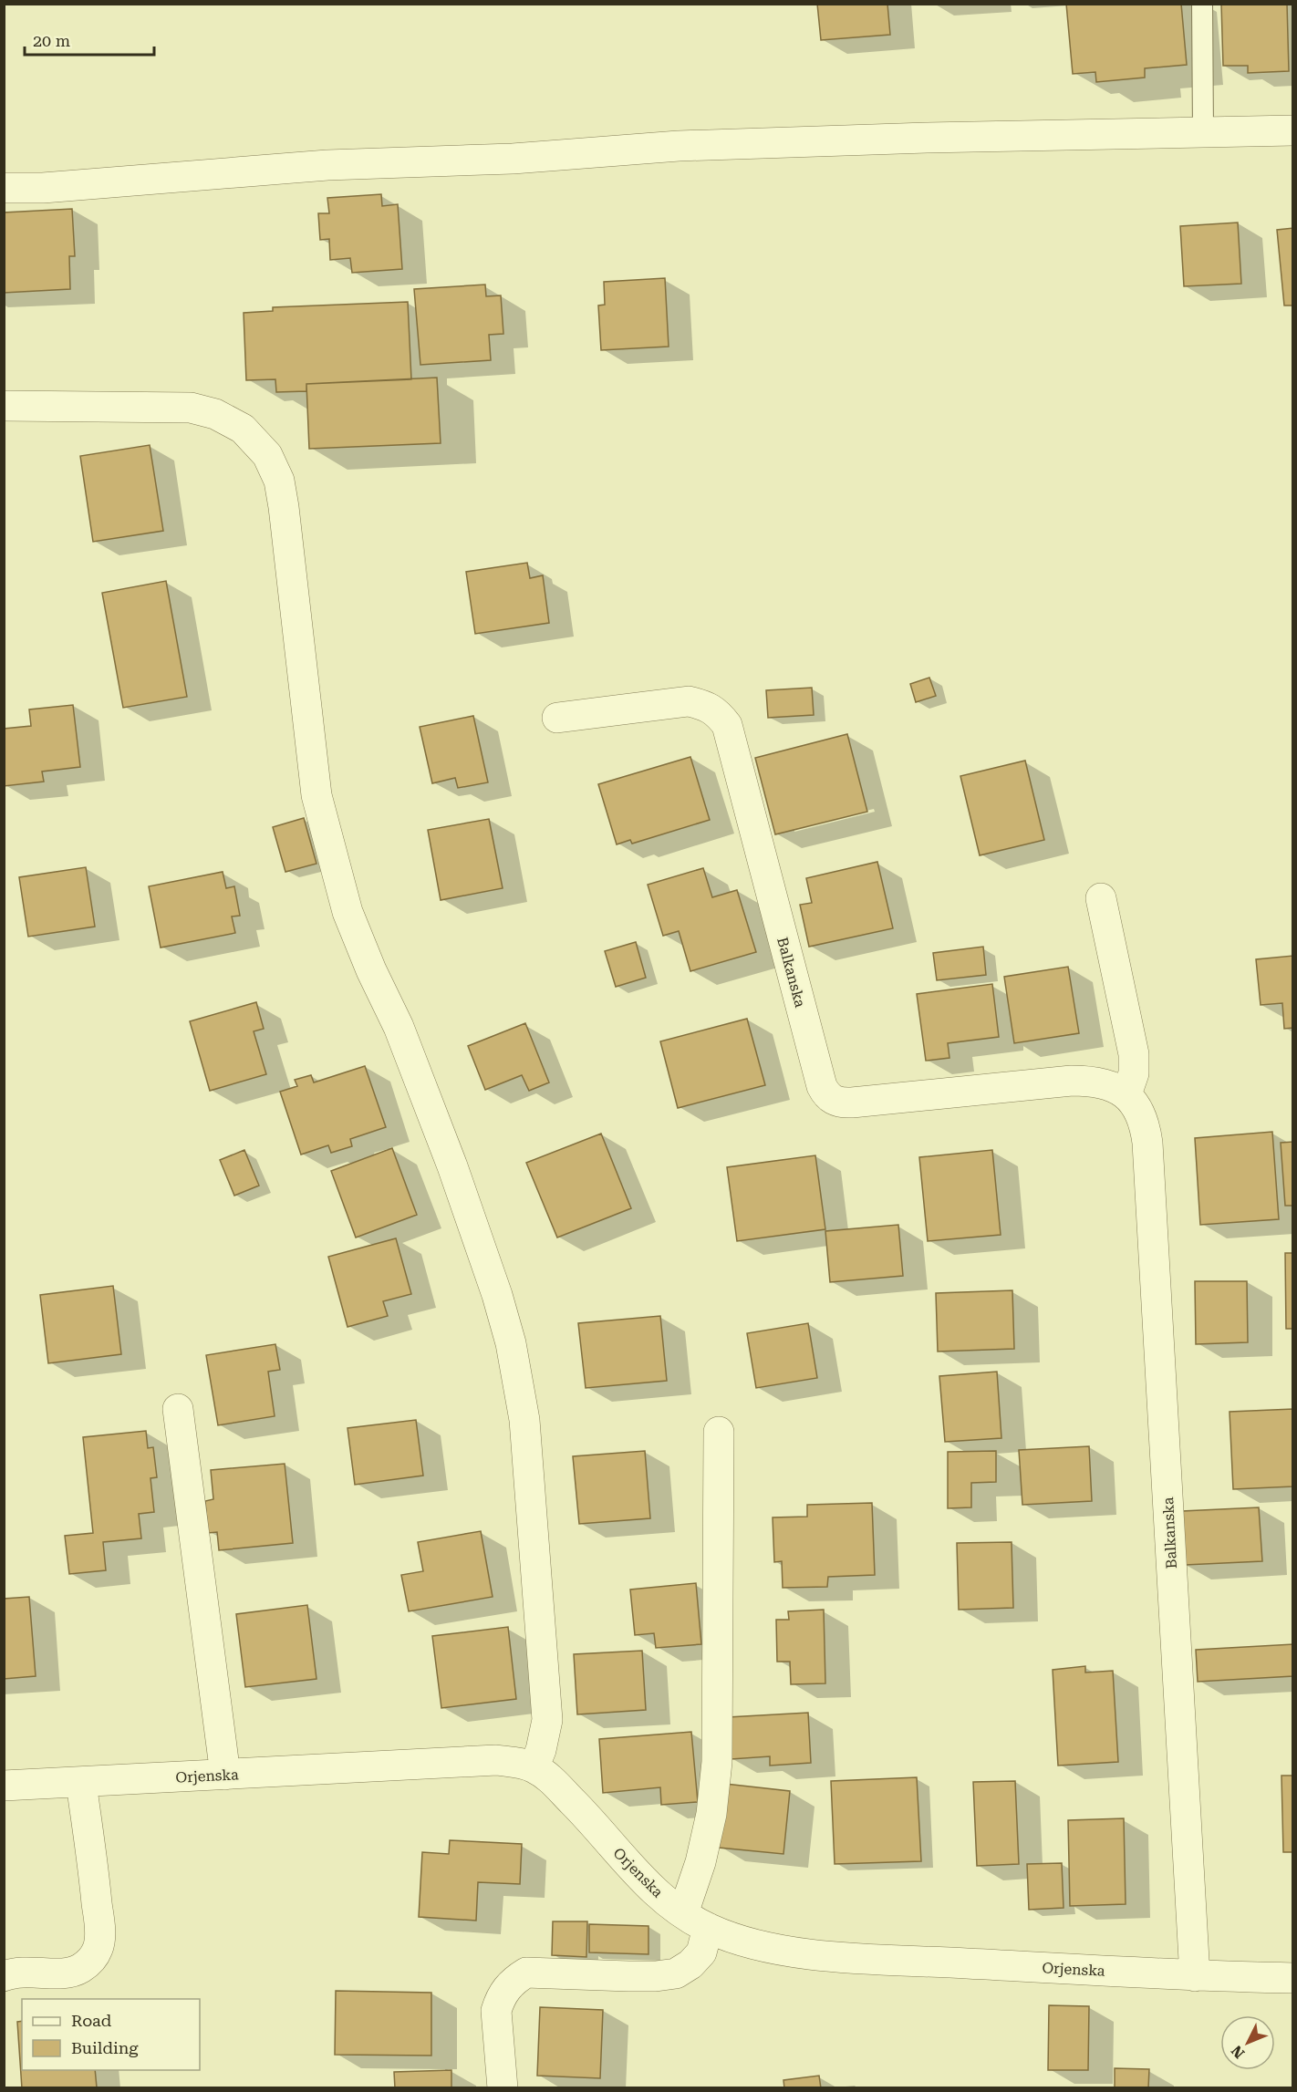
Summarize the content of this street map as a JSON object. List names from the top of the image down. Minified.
{"streets":{"street":["Balkanska","Orjenska"]},"crossings":[["Balkanska","Orjenska"]],"legend":["Road","Building"],"scale_bar":"20 m","north":"bottom left"}
